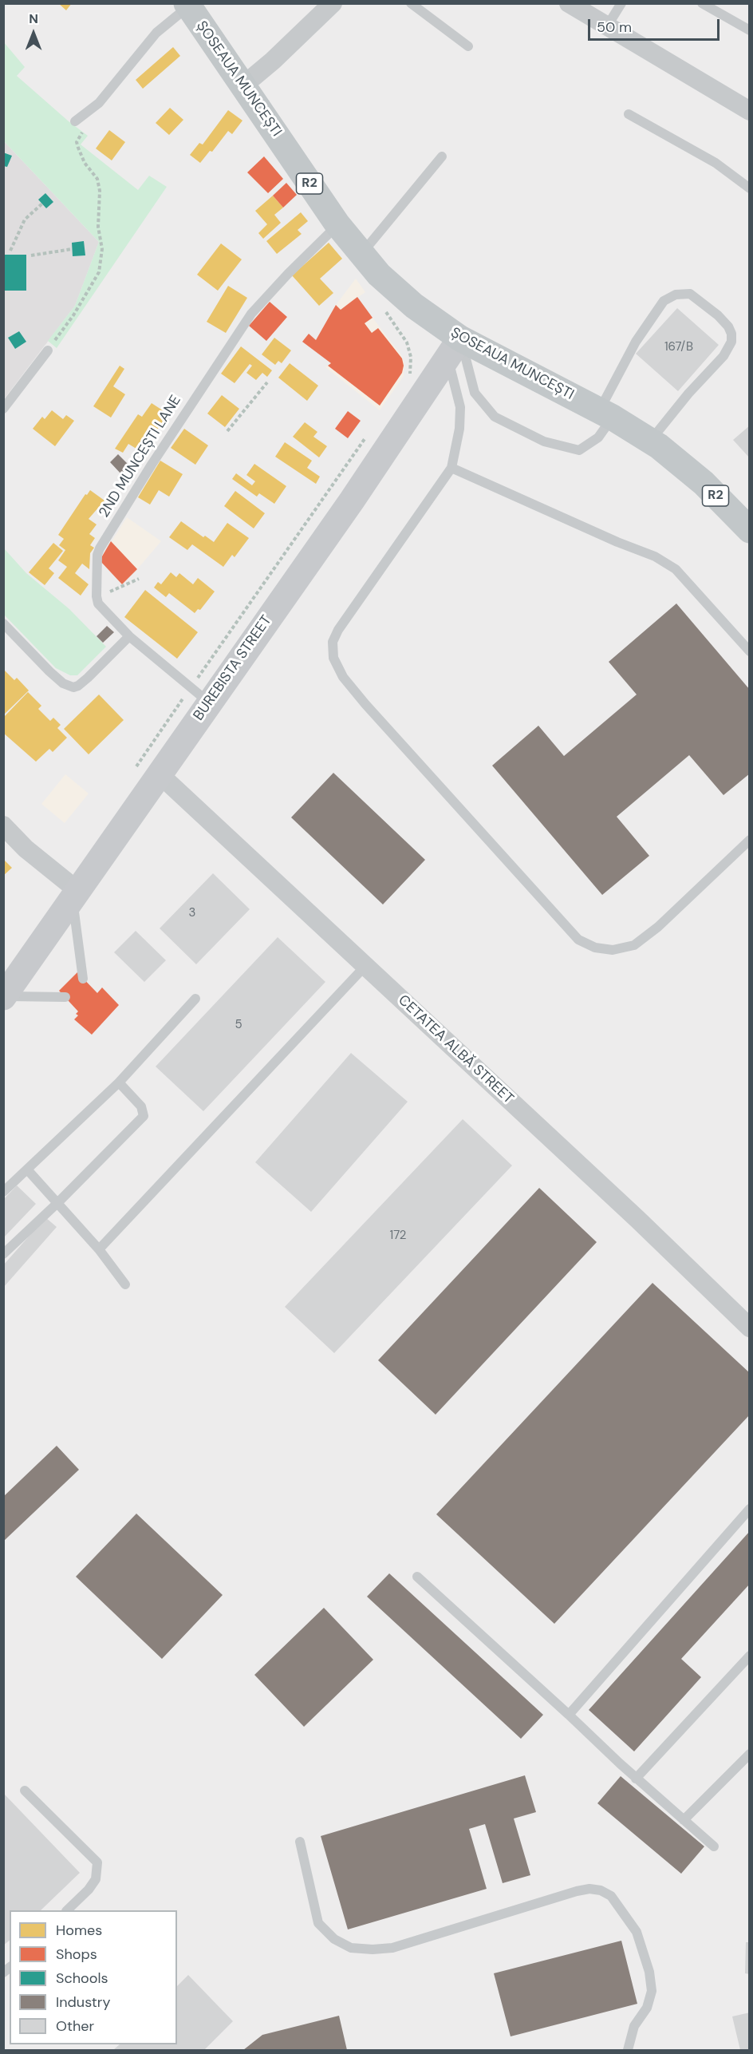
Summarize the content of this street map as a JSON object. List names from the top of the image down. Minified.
{"streets":{"main road":["ȘOSEAUA MUNCEȘTI","R2","BUREBISTA STREET"],"street":["CETATEA ALBĂ STREET"],"lane":["2ND MUNCEȘTI LANE"]},"crossings":[["ȘOSEAUA MUNCEȘTI","2ND MUNCEȘTI LANE"],["ȘOSEAUA MUNCEȘTI","BUREBISTA STREET"],["BUREBISTA STREET","CETATEA ALBĂ STREET"]],"house_numbers":["167/B","3","5","172"],"legend":["Homes","Shops","Schools","Industry","Other"],"scale_bar":"50 m","north":"top"}
